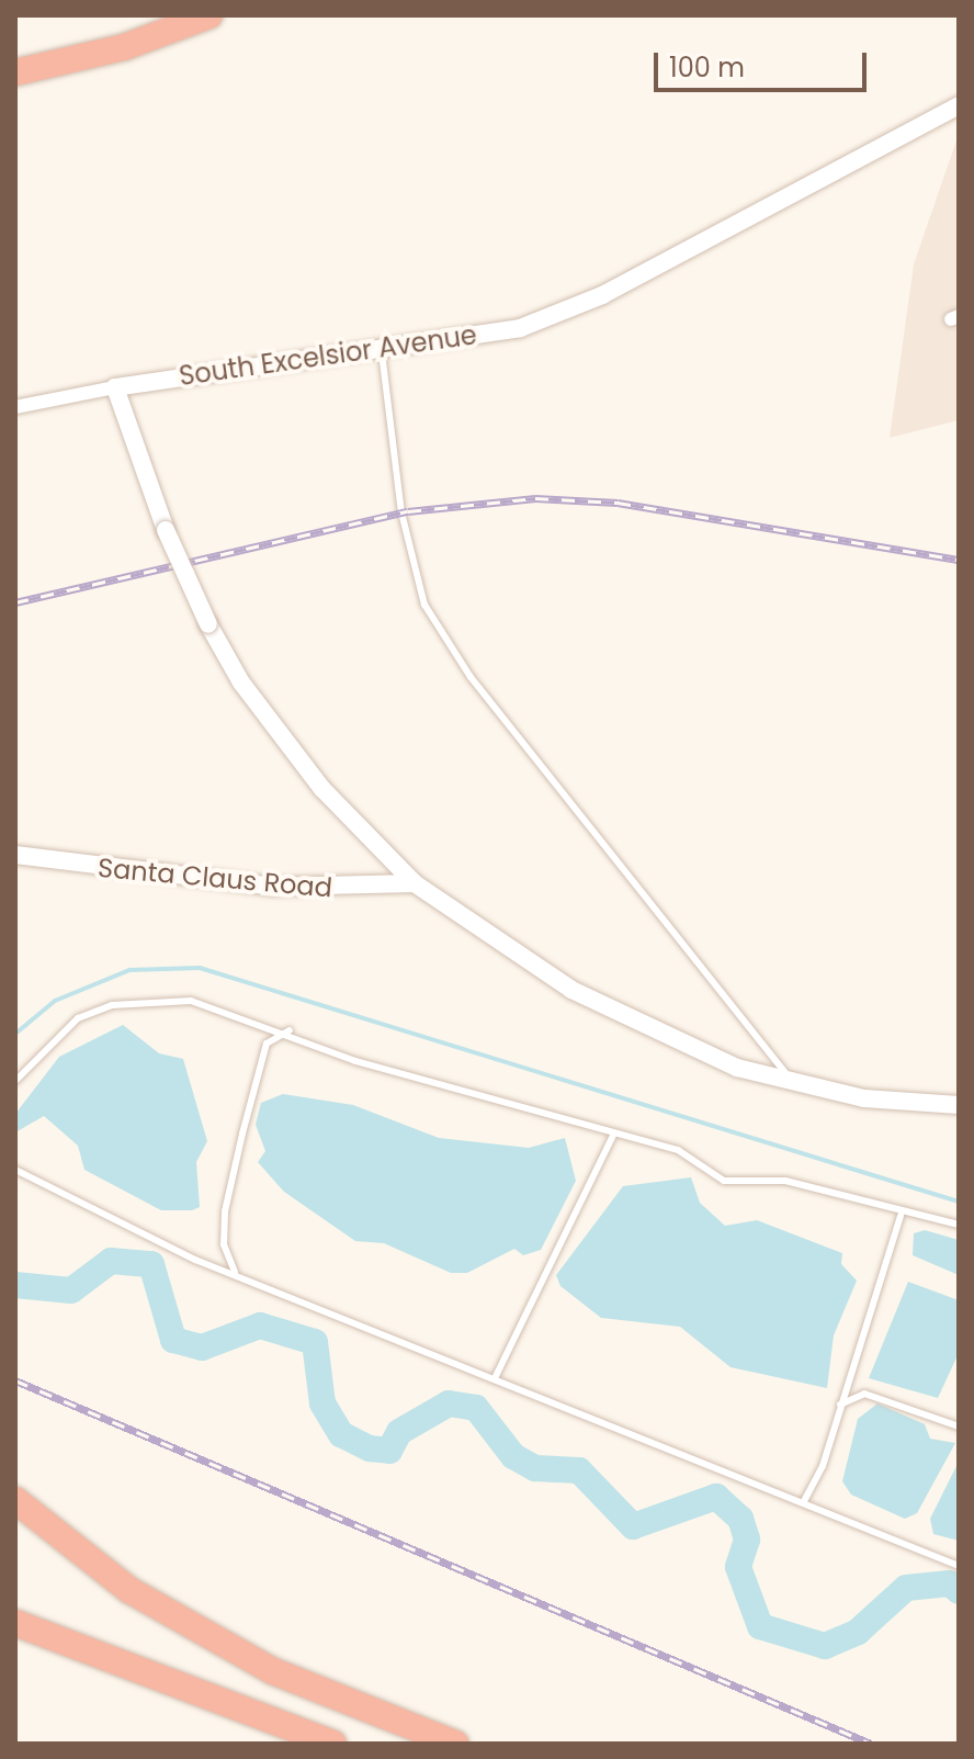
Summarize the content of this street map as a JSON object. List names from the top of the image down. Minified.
{"streets":{"street":["South Excelsior Avenue","Santa Claus Road"]},"scale_bar":"100 m"}
